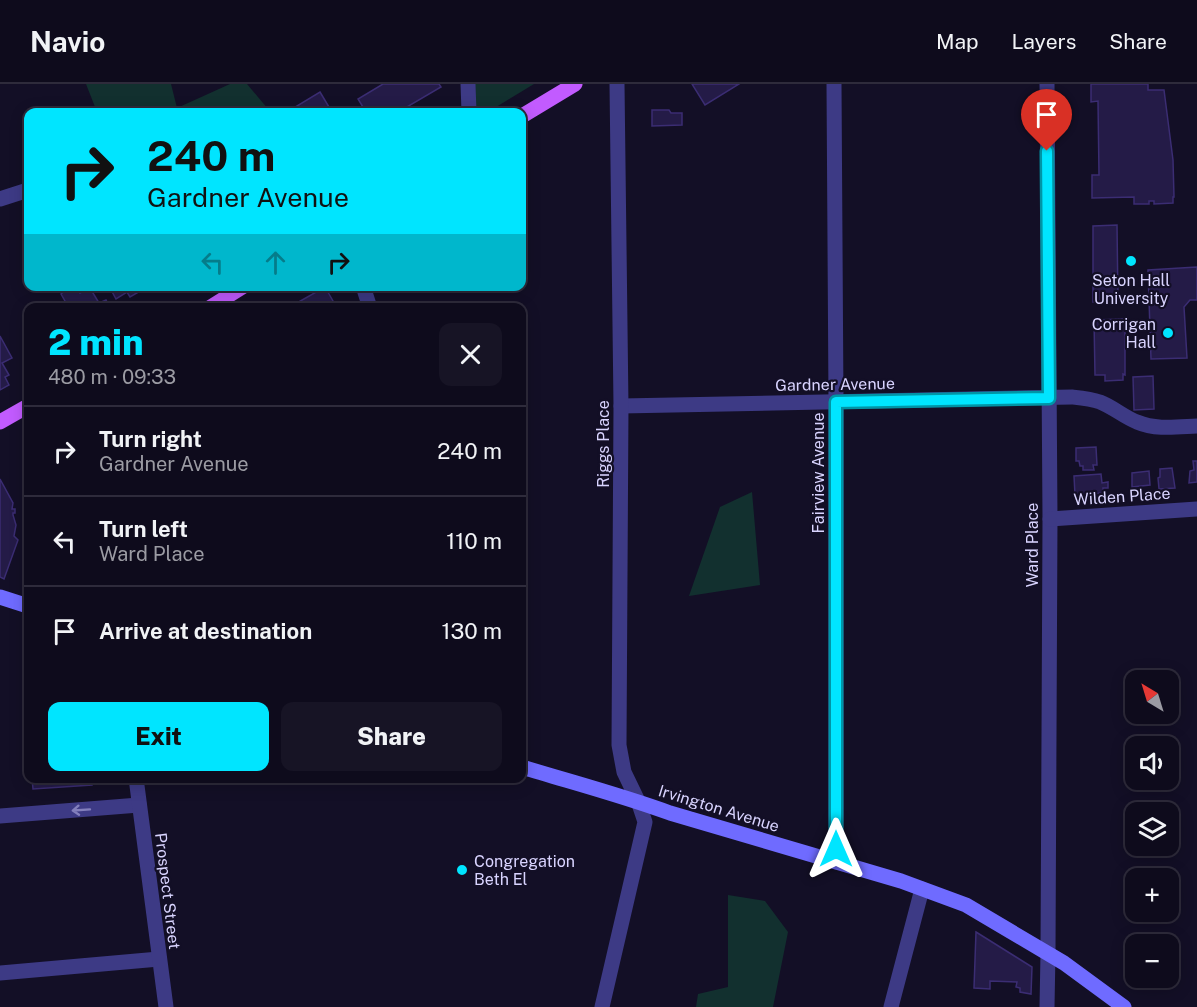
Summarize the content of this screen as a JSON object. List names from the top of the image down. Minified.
{"streets":{"main road":["Irvington Avenue"],"street":["Gardner Avenue","Riggs Place","Fairview Avenue","Wilden Place","Ward Place","Prospect Street"]},"crossings":[["Gardner Avenue","Riggs Place"],["Gardner Avenue","Fairview Avenue"],["Gardner Avenue","Ward Place"],["Riggs Place","Irvington Avenue"],["Fairview Avenue","Irvington Avenue"],["Wilden Place","Ward Place"],["Ward Place","Irvington Avenue"]],"places":["Seton Hall University","Corrigan Hall","Congregation Beth El"],"north":"top left","page":{"header":"Navio","nav":["Map","Layers","Share"],"turn":["240 m","Gardner Avenue"],"heading":["2 min","480 m · 09:33"],"list":[{"name":"Turn right","note":"Gardner Avenue","value":"240 m"},{"name":"Turn left","note":"Ward Place","value":"110 m"},{"name":"Arrive at destination","value":"130 m"}],"map_buttons":["+","−"],"buttons":["Exit","Share"]}}
